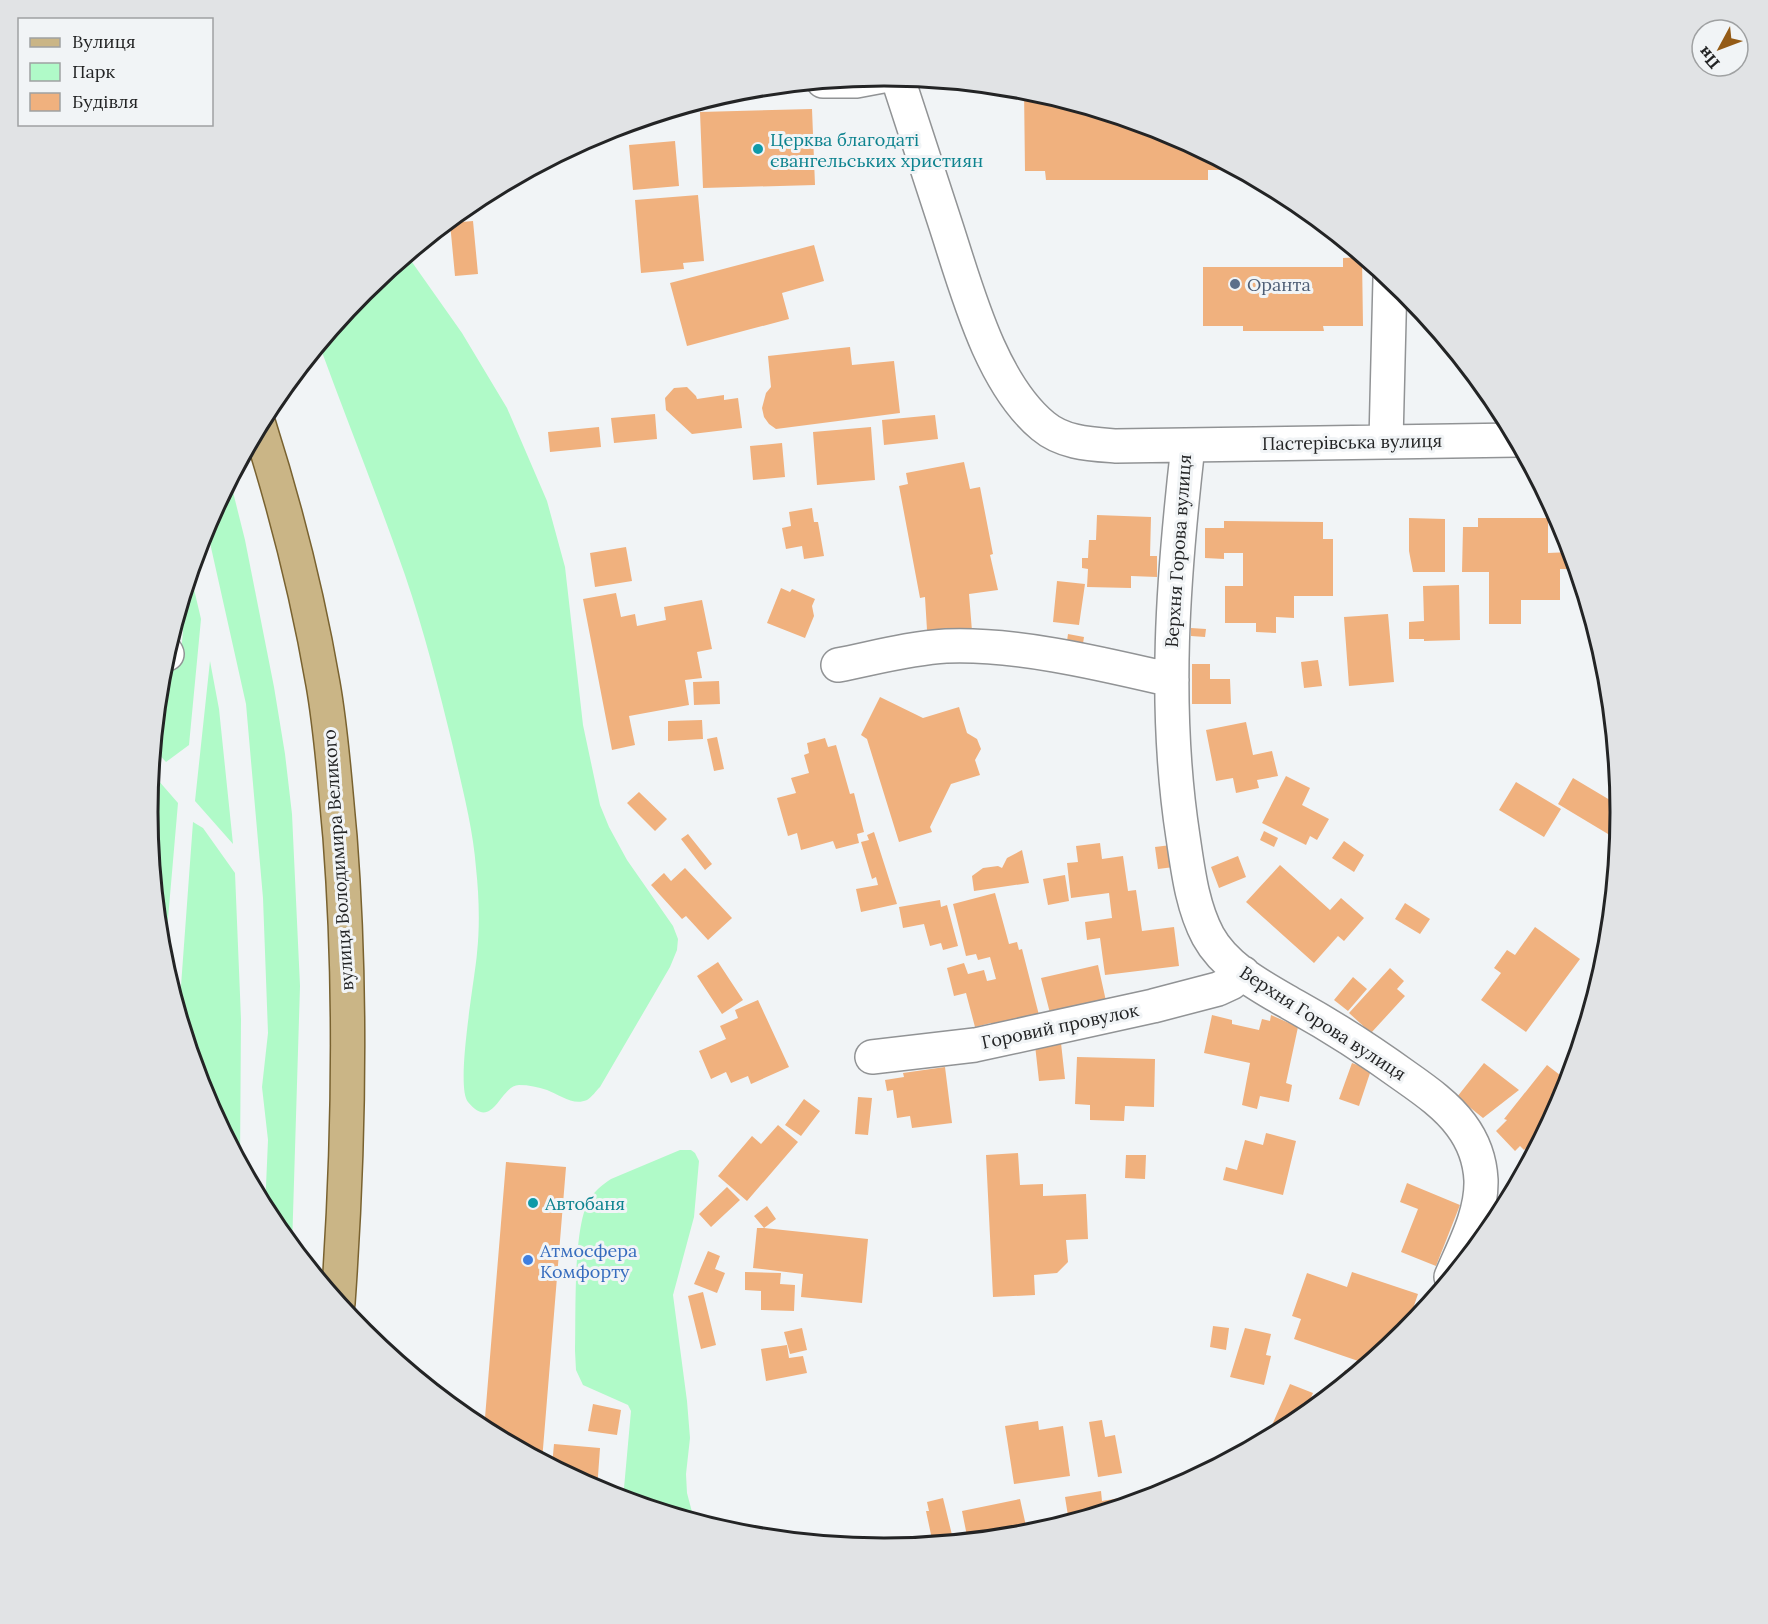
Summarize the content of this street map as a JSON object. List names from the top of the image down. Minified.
{"streets":{"main road":["вулиця Володимира Великого"],"street":["Пастерівська вулиця","Верхня Горова вулиця","Горовий провулок"]},"crossings":[["Пастерівська вулиця","Верхня Горова вулиця"],["Верхня Горова вулиця","Горовий провулок"]],"places":["Церква благодаті євангельських християн","Оранта","Автобаня","Атмосфера Комфорту"],"legend":["Вулиця","Парк","Будівля"],"north":"bottom left"}
